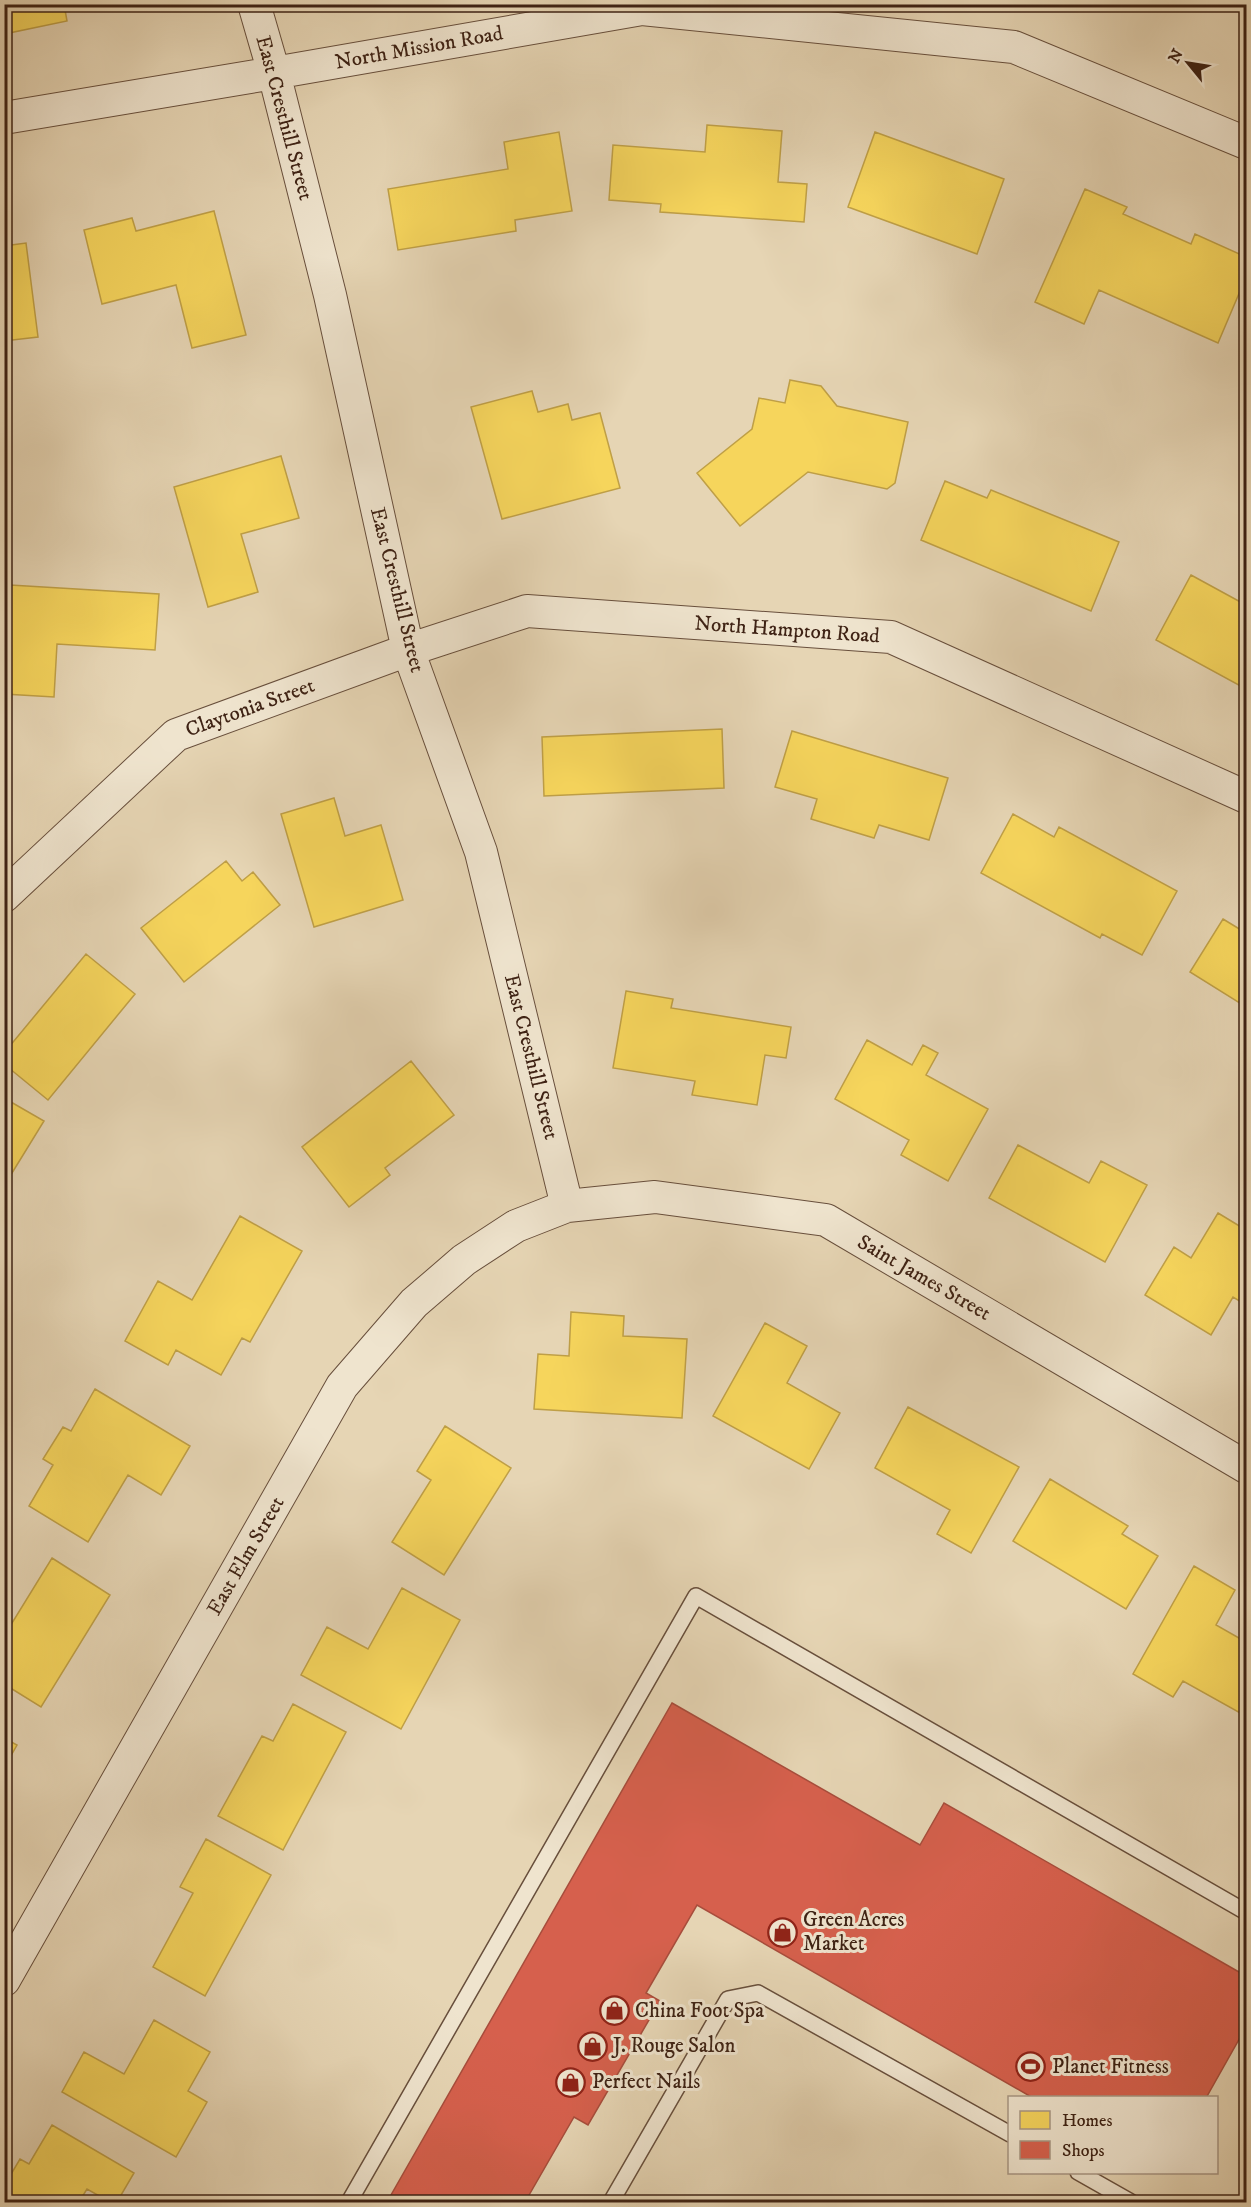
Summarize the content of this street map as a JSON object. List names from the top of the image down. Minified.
{"streets":{"street":["North Mission Road","East Cresthill Street","North Hampton Road","Claytonia Street","Saint James Street","East Elm Street"]},"crossings":[["North Mission Road","East Cresthill Street"],["East Cresthill Street","North Hampton Road"],["East Cresthill Street","Claytonia Street"],["East Cresthill Street","Saint James Street"],["East Cresthill Street","East Elm Street"],["North Hampton Road","Claytonia Street"],["Saint James Street","East Elm Street"]],"places":{"shop":["Green Acres Market","China Foot Spa","J. Rouge Salon","Perfect Nails"],"sports":["Planet Fitness"]},"legend":["Homes","Shops"],"north":"top left"}
